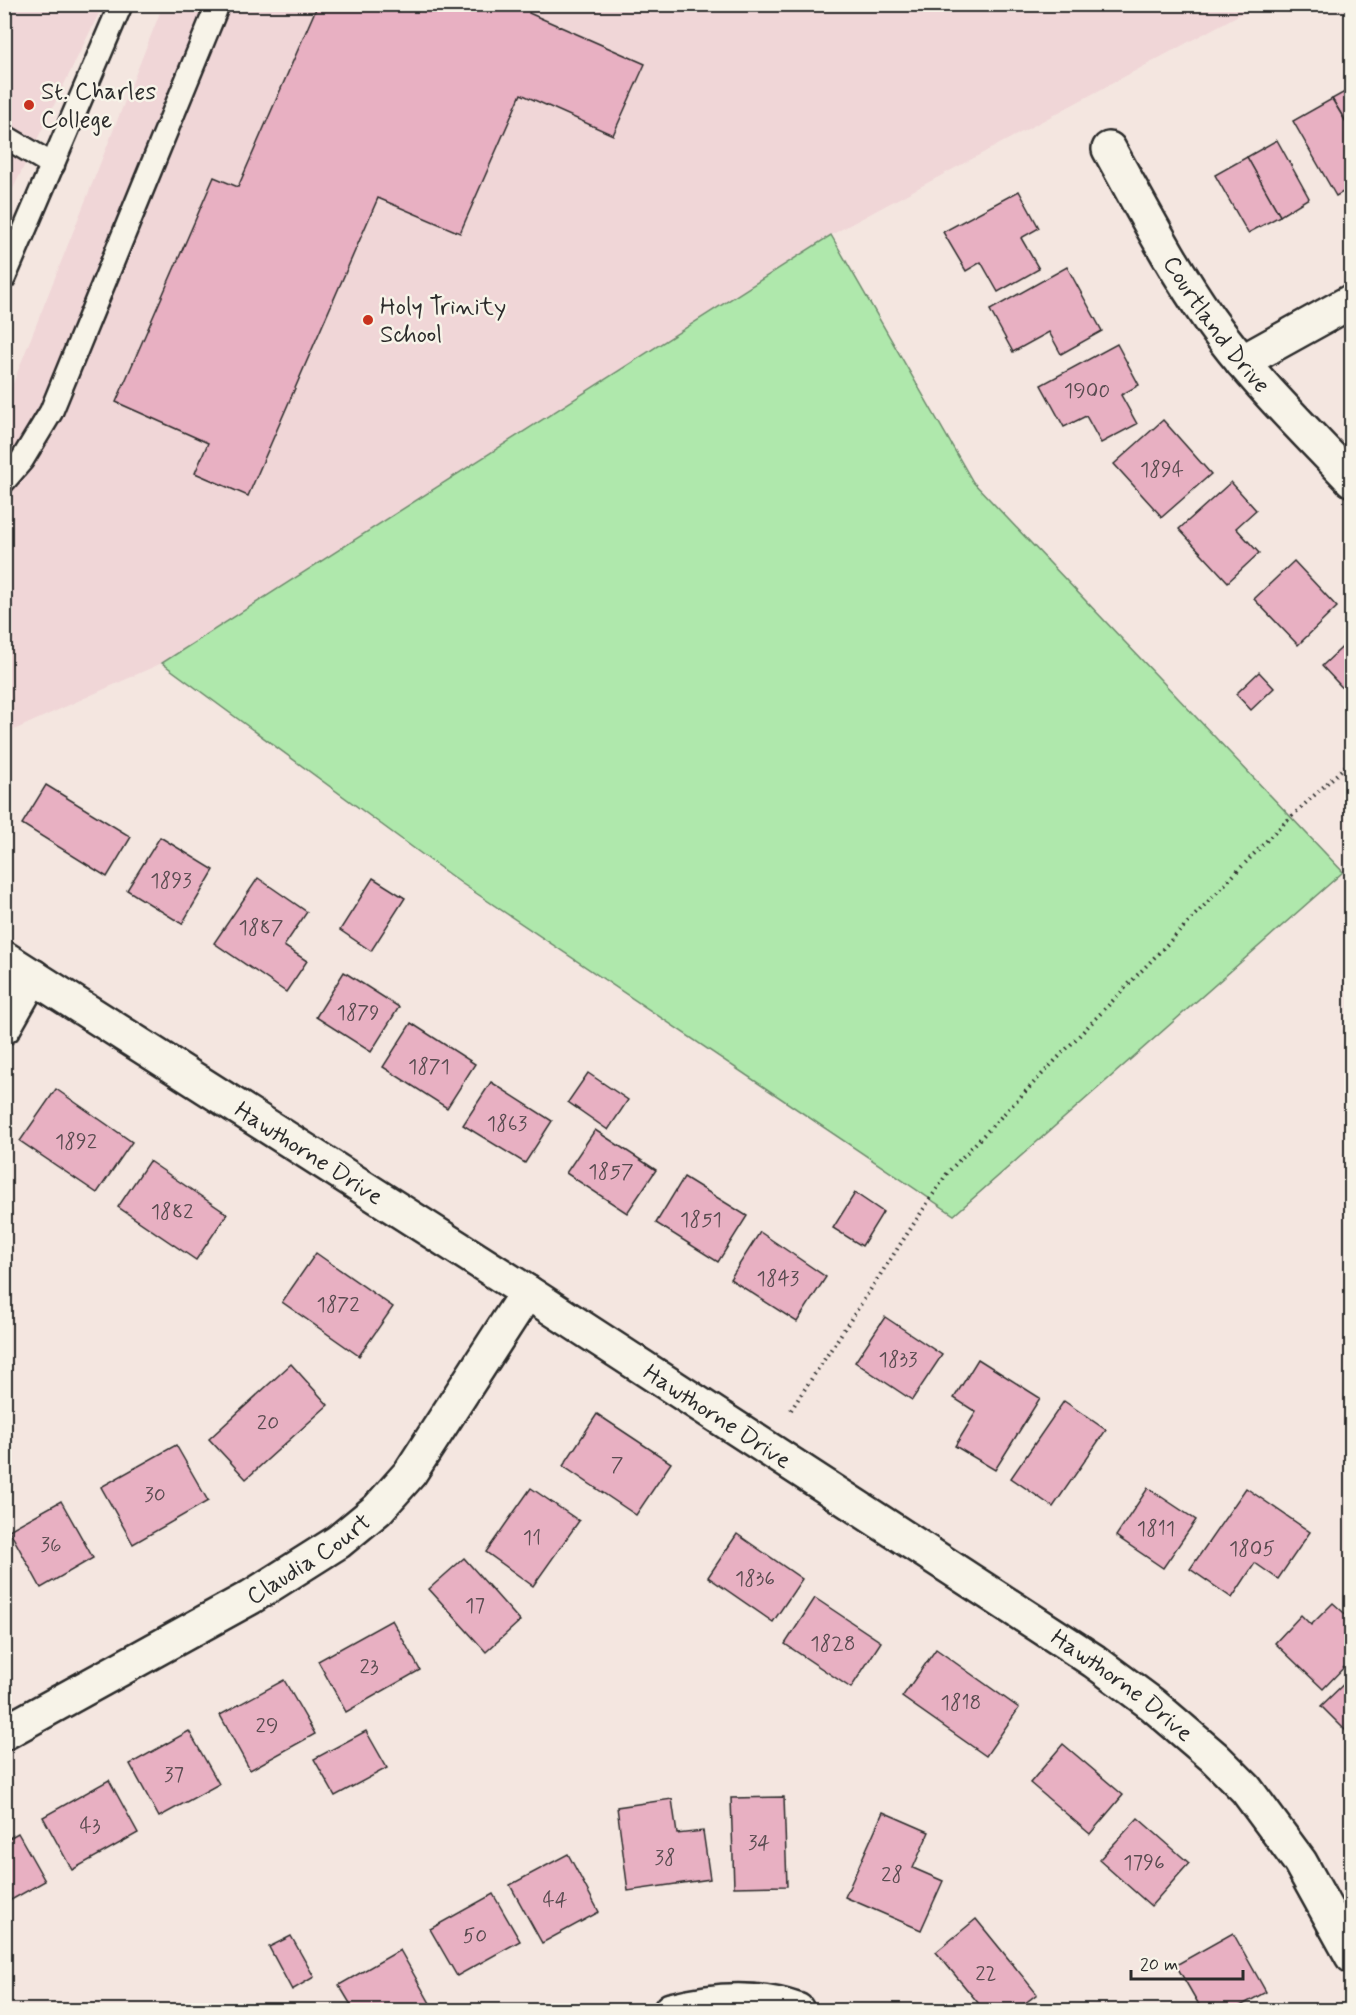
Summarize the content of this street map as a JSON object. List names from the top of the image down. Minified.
{"streets":{"street":["Courtland Drive","Hawthorne Drive","Claudia Court"]},"crossings":[["Hawthorne Drive","Claudia Court"]],"places":["St. Charles College","Holy Trinity School"],"house_numbers":["1900","1894","1893","1887","1879","1871","1863","1892","1857","1882","1851","1843","1872","1833","20","7","30","1811","11","36","1805","1836","17","1828","23","1818","29","37","43","34","38","1796","28","44","50","22"],"scale_bar":"20 m"}
